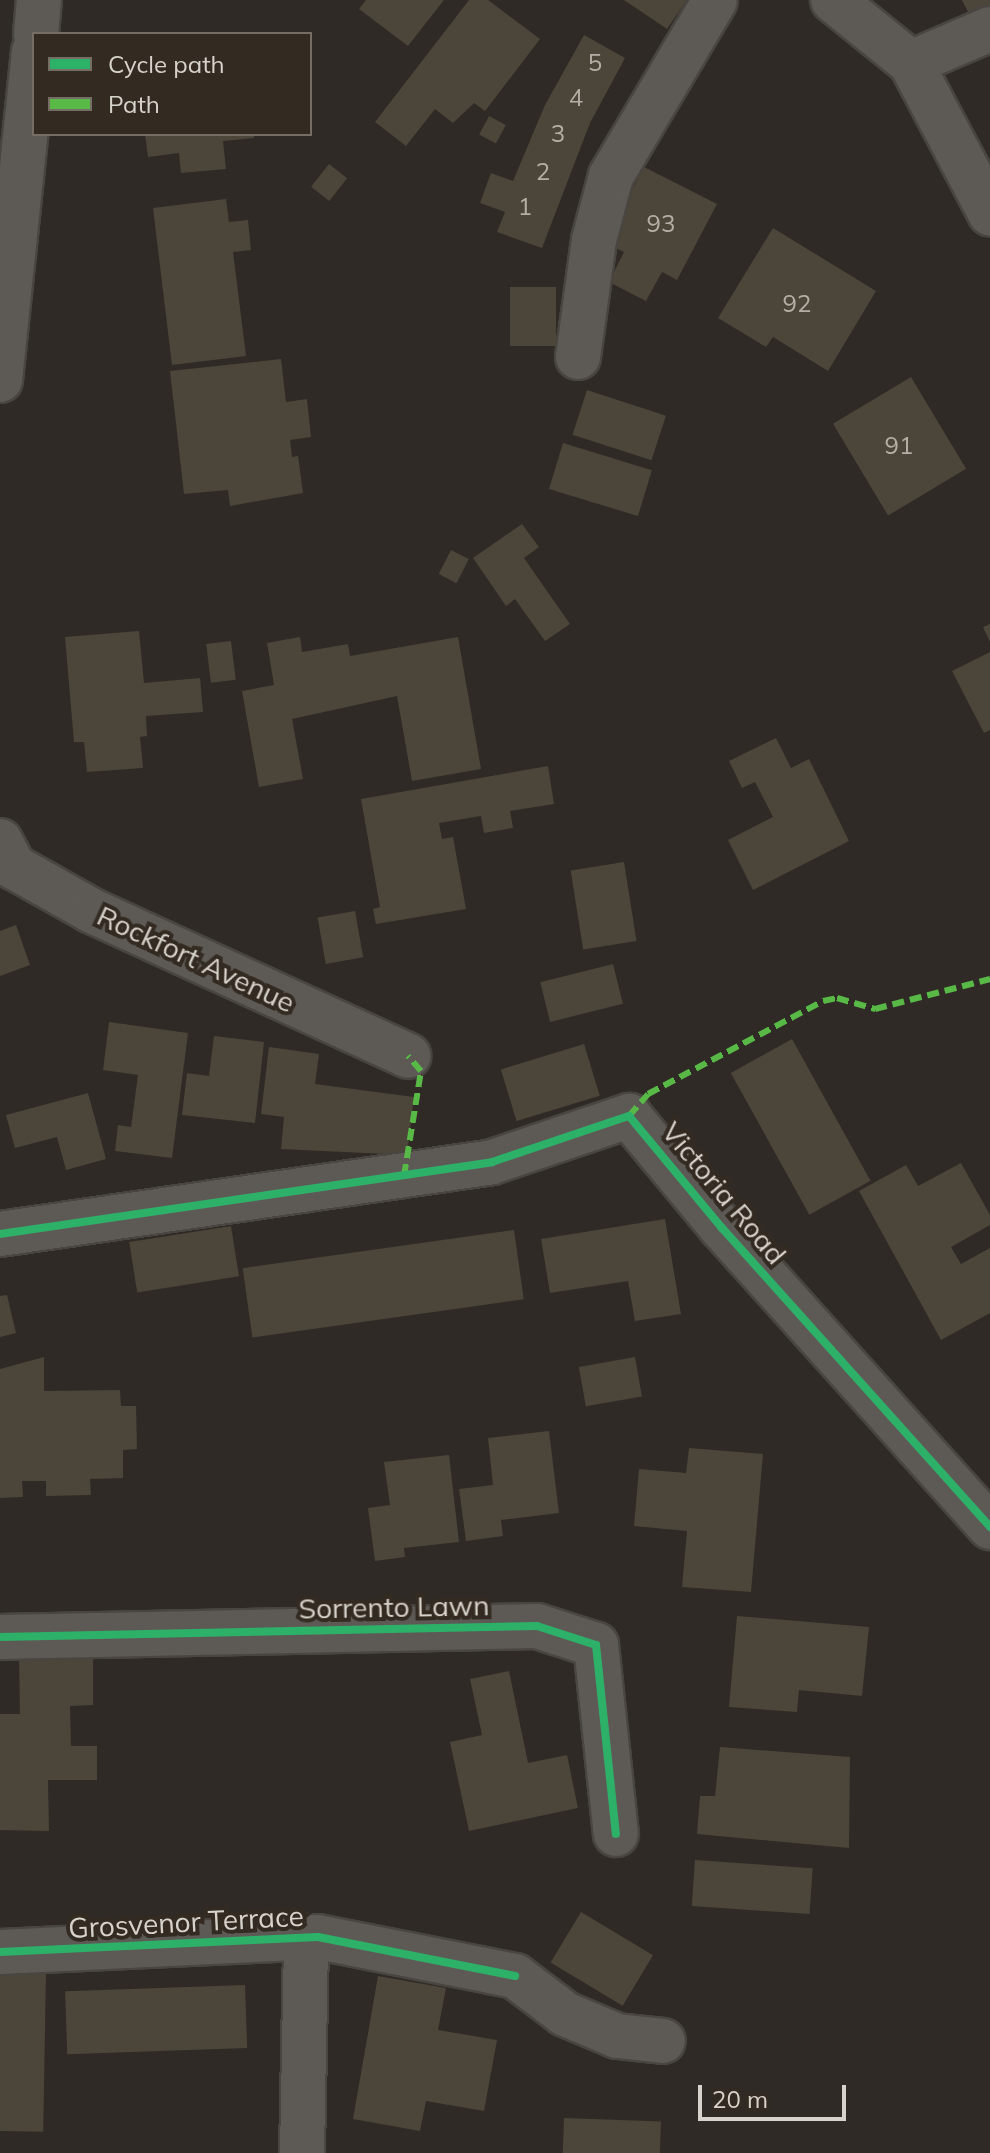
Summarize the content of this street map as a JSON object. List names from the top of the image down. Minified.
{"streets":{"street":["Rockfort Avenue","Victoria Road","Sorrento Lawn","Grosvenor Terrace"]},"house_numbers":["5","4","3","2","1","93","92","91"],"legend":["Cycle path","Path"],"scale_bar":"20 m"}
